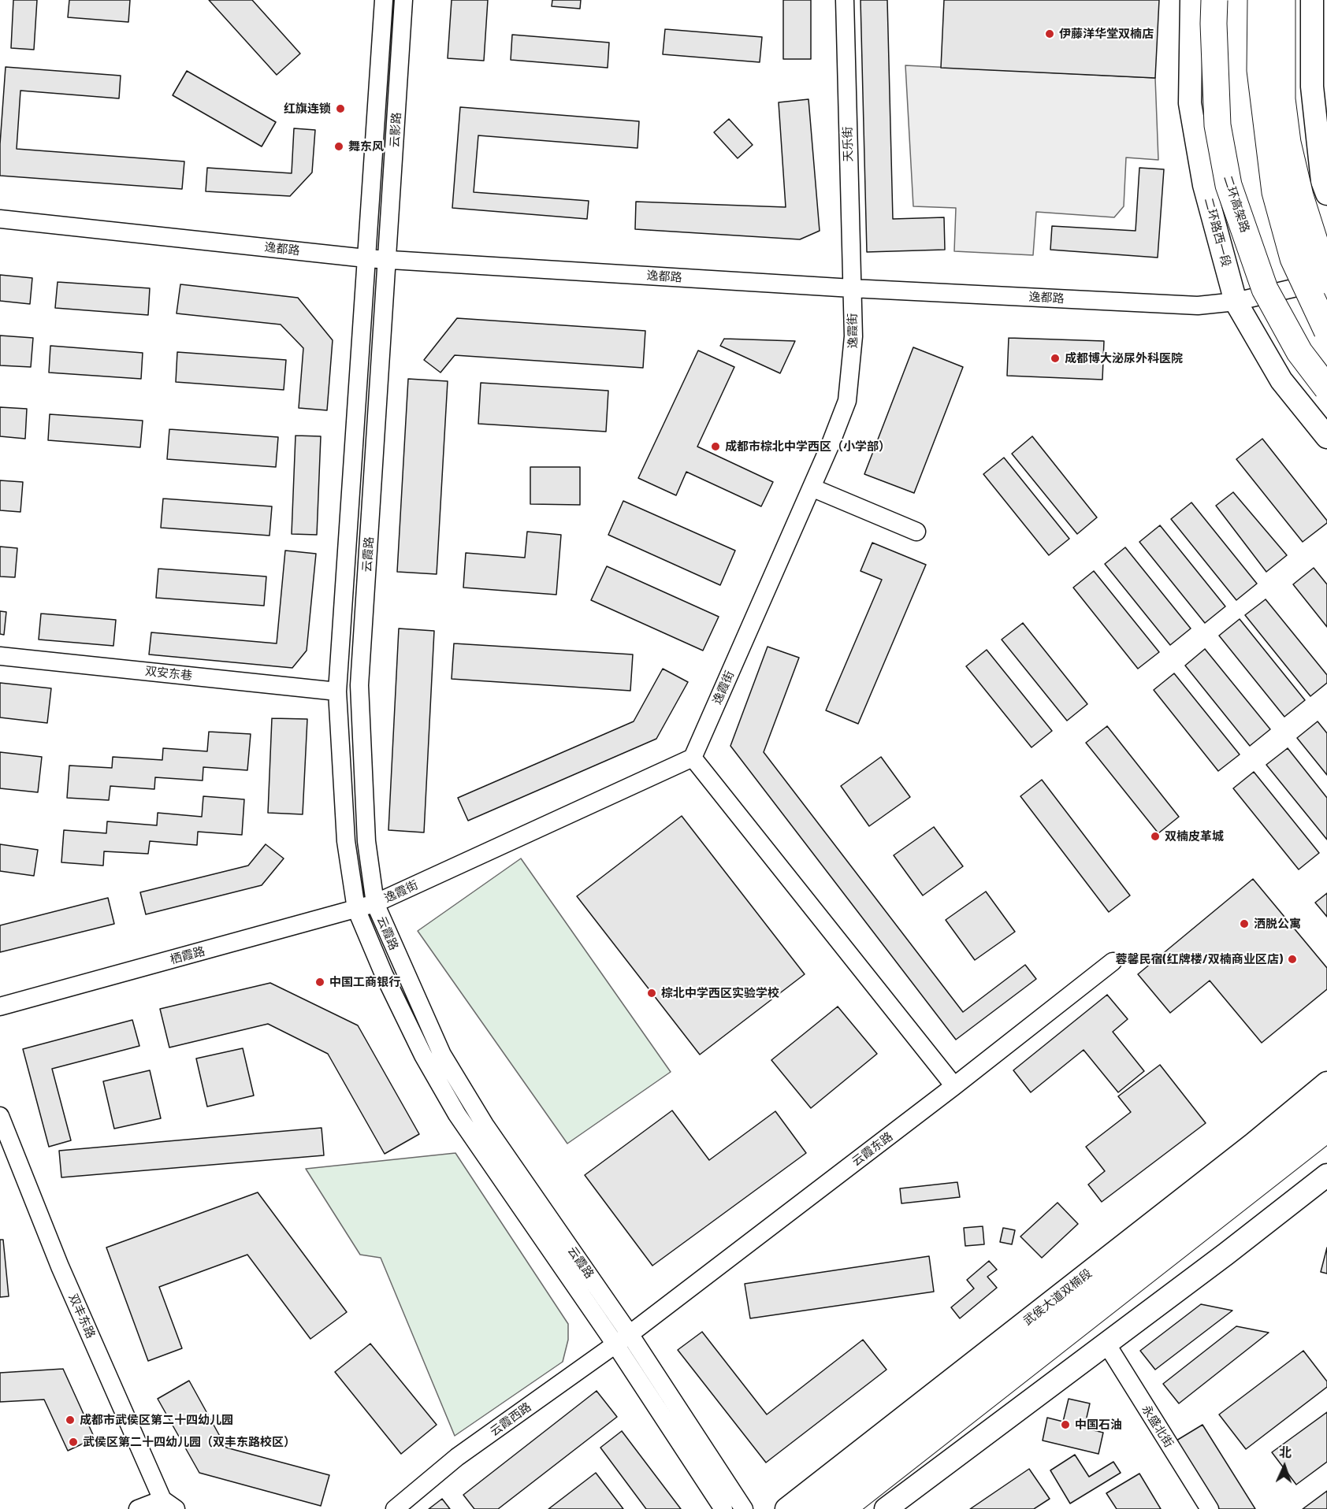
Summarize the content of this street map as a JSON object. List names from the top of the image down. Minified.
{"streets":{"highway":["二环高架路"],"main road":["二环路西一段","武侯大道双楠段"],"street":["云影路","天乐街","逸都路","逸霞街","云霞路","双安东巷","栖霞路","云霞东路","双丰东路","云霞西路","永盛北街"]},"crossings":[["云影路","逸都路"],["云影路","云霞路"],["天乐街","逸都路"],["天乐街","逸霞街"],["二环路西一段","逸都路"],["逸都路","逸霞街"],["逸都路","云霞路"],["逸霞街","云霞路"],["逸霞街","栖霞路"],["云霞路","栖霞路"],["云霞路","云霞东路"],["云霞路","云霞西路"],["云霞东路","云霞西路"]],"places":["伊藤洋华堂双楠店","红旗连锁","舞东风","成都博大泌尿外科医院","成都市棕北中学西区（小学部）","双楠皮革城","洒脱公寓","蓉馨民宿(红牌楼/双楠商业区店)","中国工商银行","棕北中学西区实验学校","成都市武侯区第二十四幼儿园","中国石油","武侯区第二十四幼儿园（双丰东路校区）"],"north":"top"}
